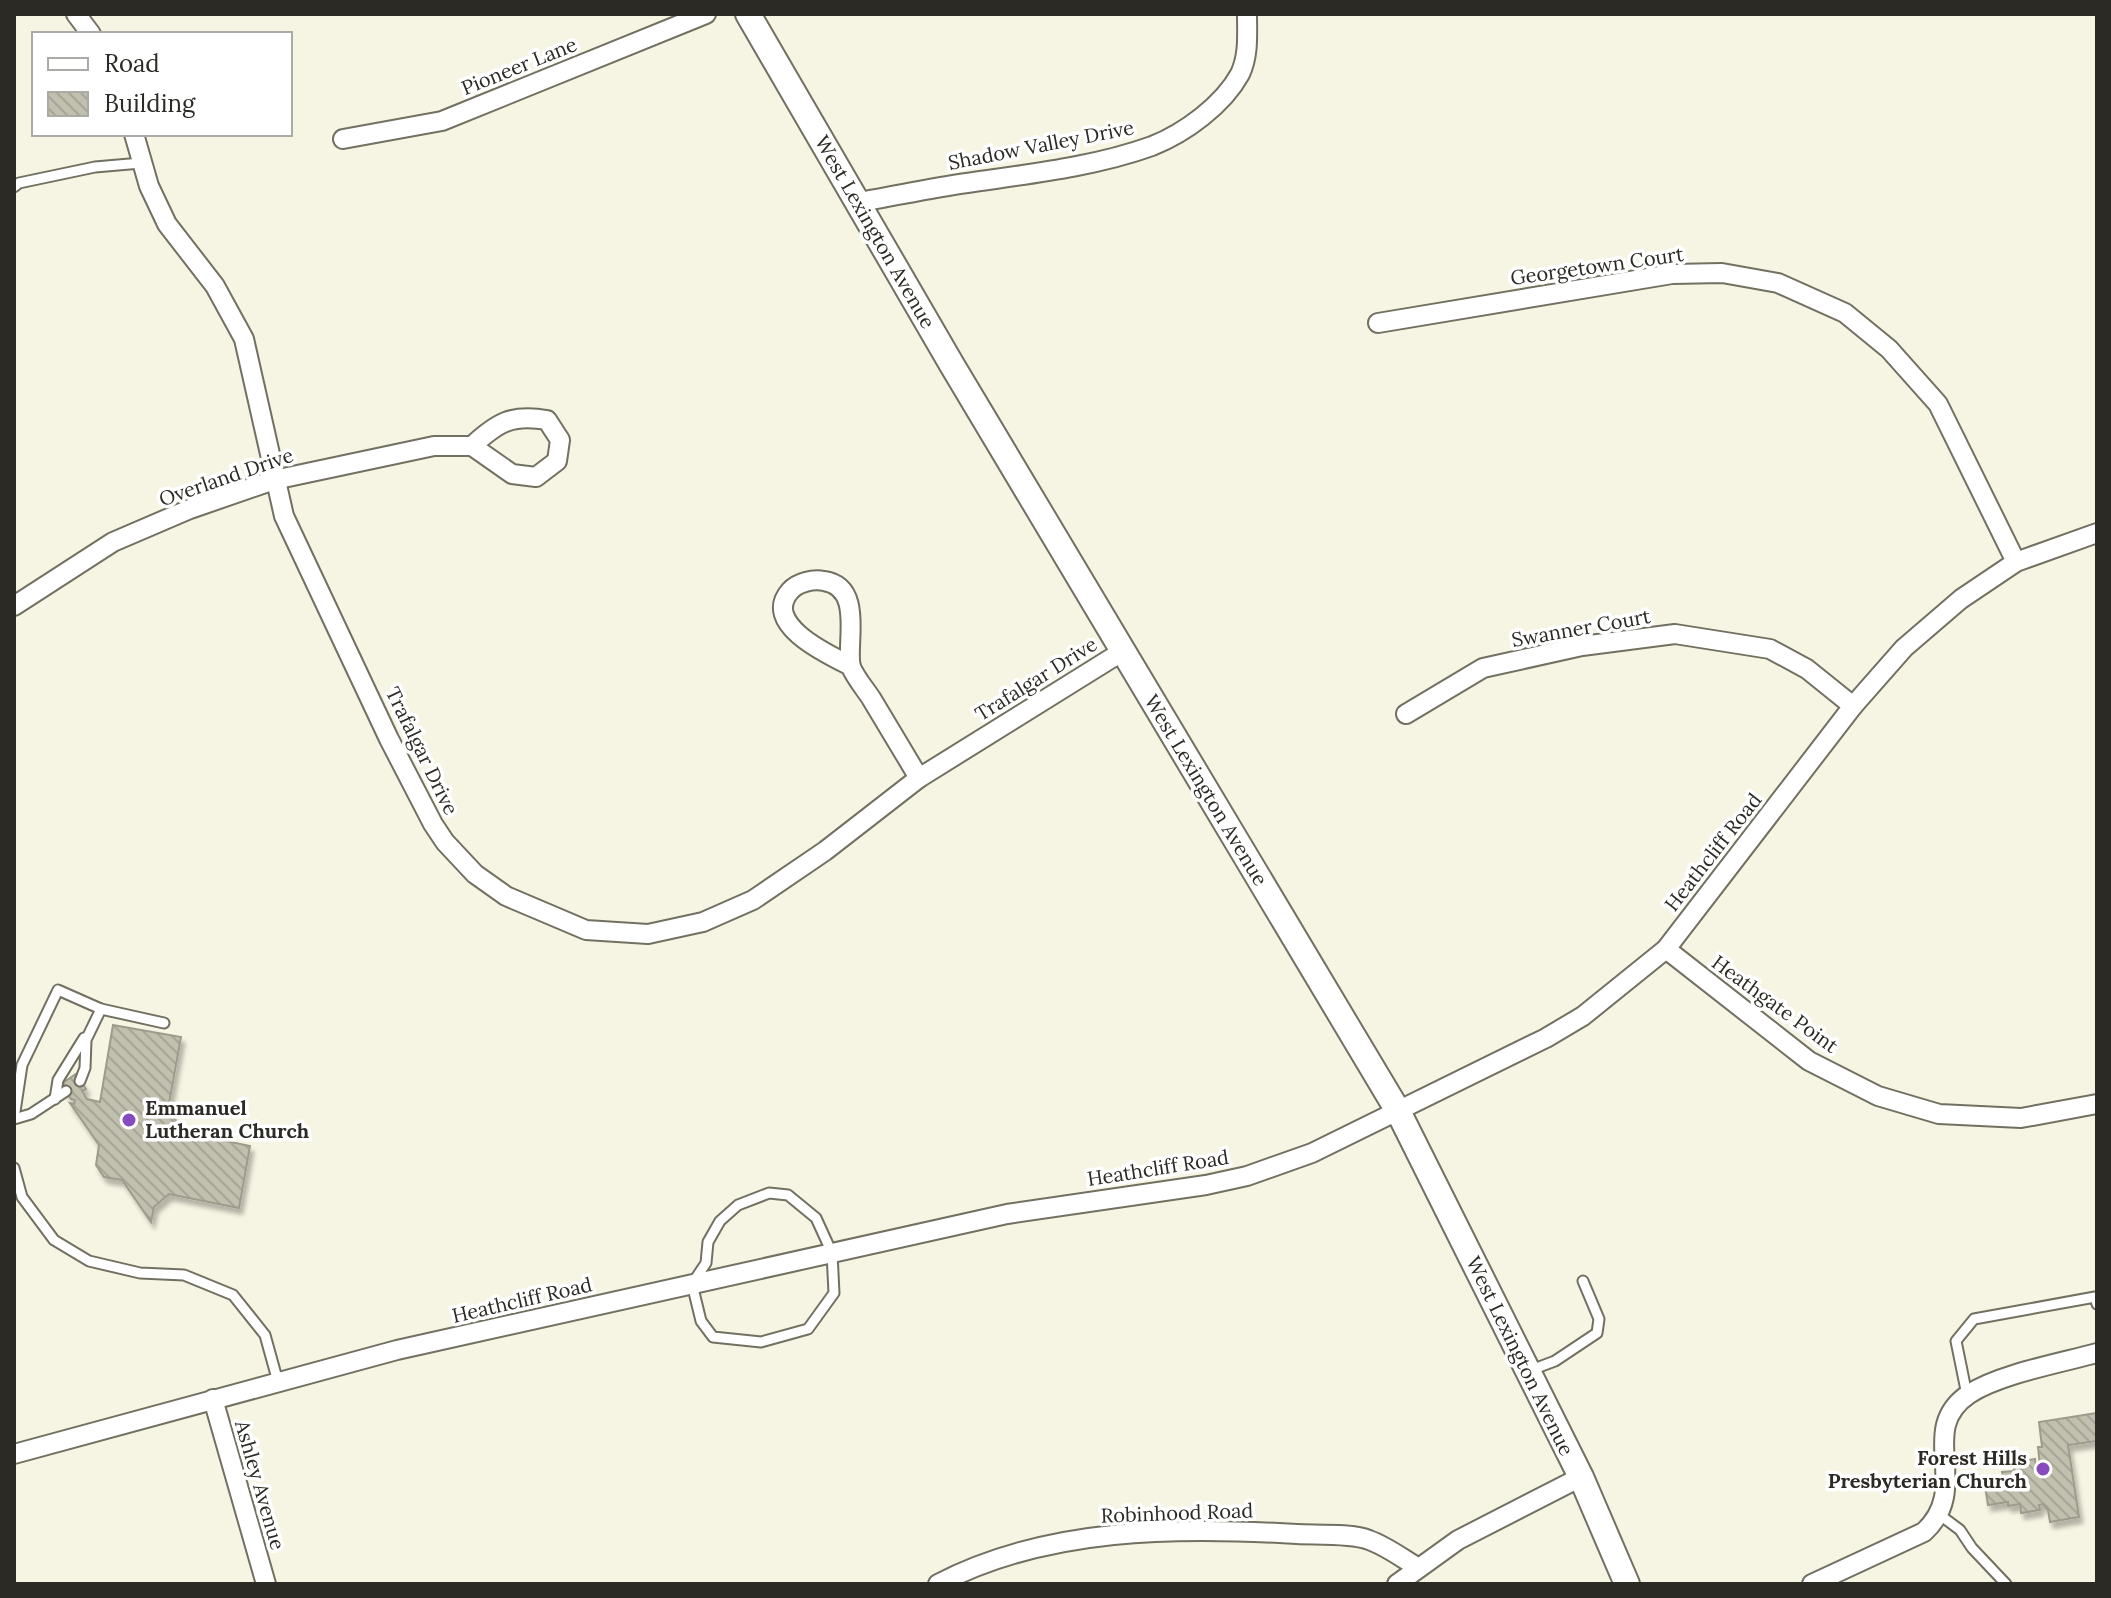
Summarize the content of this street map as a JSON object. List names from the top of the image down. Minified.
{"streets":{"street":["Pioneer Lane","Shadow Valley Drive","West Lexington Avenue","Georgetown Court","Overland Drive","Swanner Court","Trafalgar Drive","Heathcliff Road","Heathgate Point","Ashley Avenue","Robinhood Road"]},"crossings":[["Shadow Valley Drive","West Lexington Avenue"],["West Lexington Avenue","Trafalgar Drive"],["West Lexington Avenue","Heathcliff Road"],["Georgetown Court","Heathcliff Road"],["Overland Drive","Trafalgar Drive"],["Swanner Court","Heathcliff Road"],["Heathcliff Road","Heathgate Point"],["Heathcliff Road","Ashley Avenue"]],"places":["Emmanuel Lutheran Church","Forest Hills Presbyterian Church"],"legend":["Road","Building"]}
